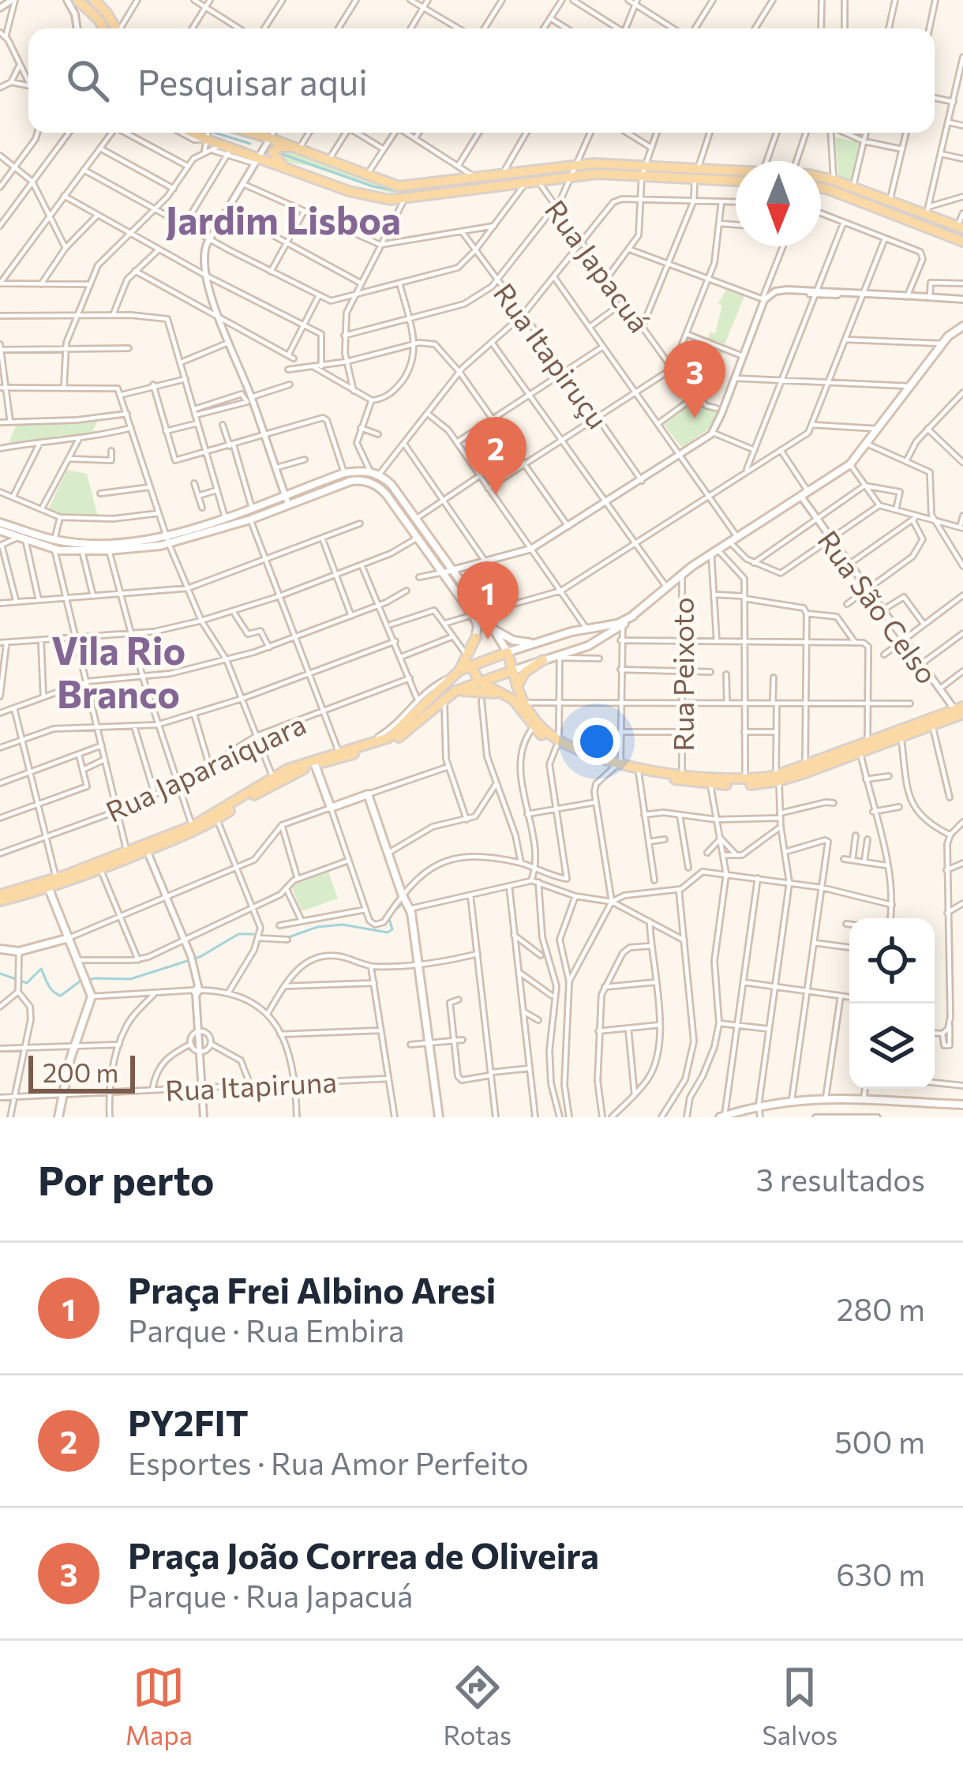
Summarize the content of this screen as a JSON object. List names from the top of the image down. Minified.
{"streets":{"street":["Rua Japacuá","Rua Itapiruçu","Rua São Celso","Rua Peixoto","Rua Japaraiquara","Rua Itapiruna"]},"districts":["Jardim Lisboa","Vila Rio Branco"],"scale_bar":"200 m","north":"bottom","page":{"search":"Pesquisar aqui","pins":["3","2","1"],"scale":"200 m","heading":["Por perto","3 resultados"],"list":[{"mark":"1","name":"Praça Frei Albino Aresi","note":"Parque · Rua Embira","value":"280 m"},{"mark":"2","name":"PY2FIT","note":"Esportes · Rua Amor Perfeito","value":"500 m"},{"mark":"3","name":"Praça João Correa de Oliveira","note":"Parque · Rua Japacuá","value":"630 m"}],"nav":["Mapa","Rotas","Salvos"]}}
